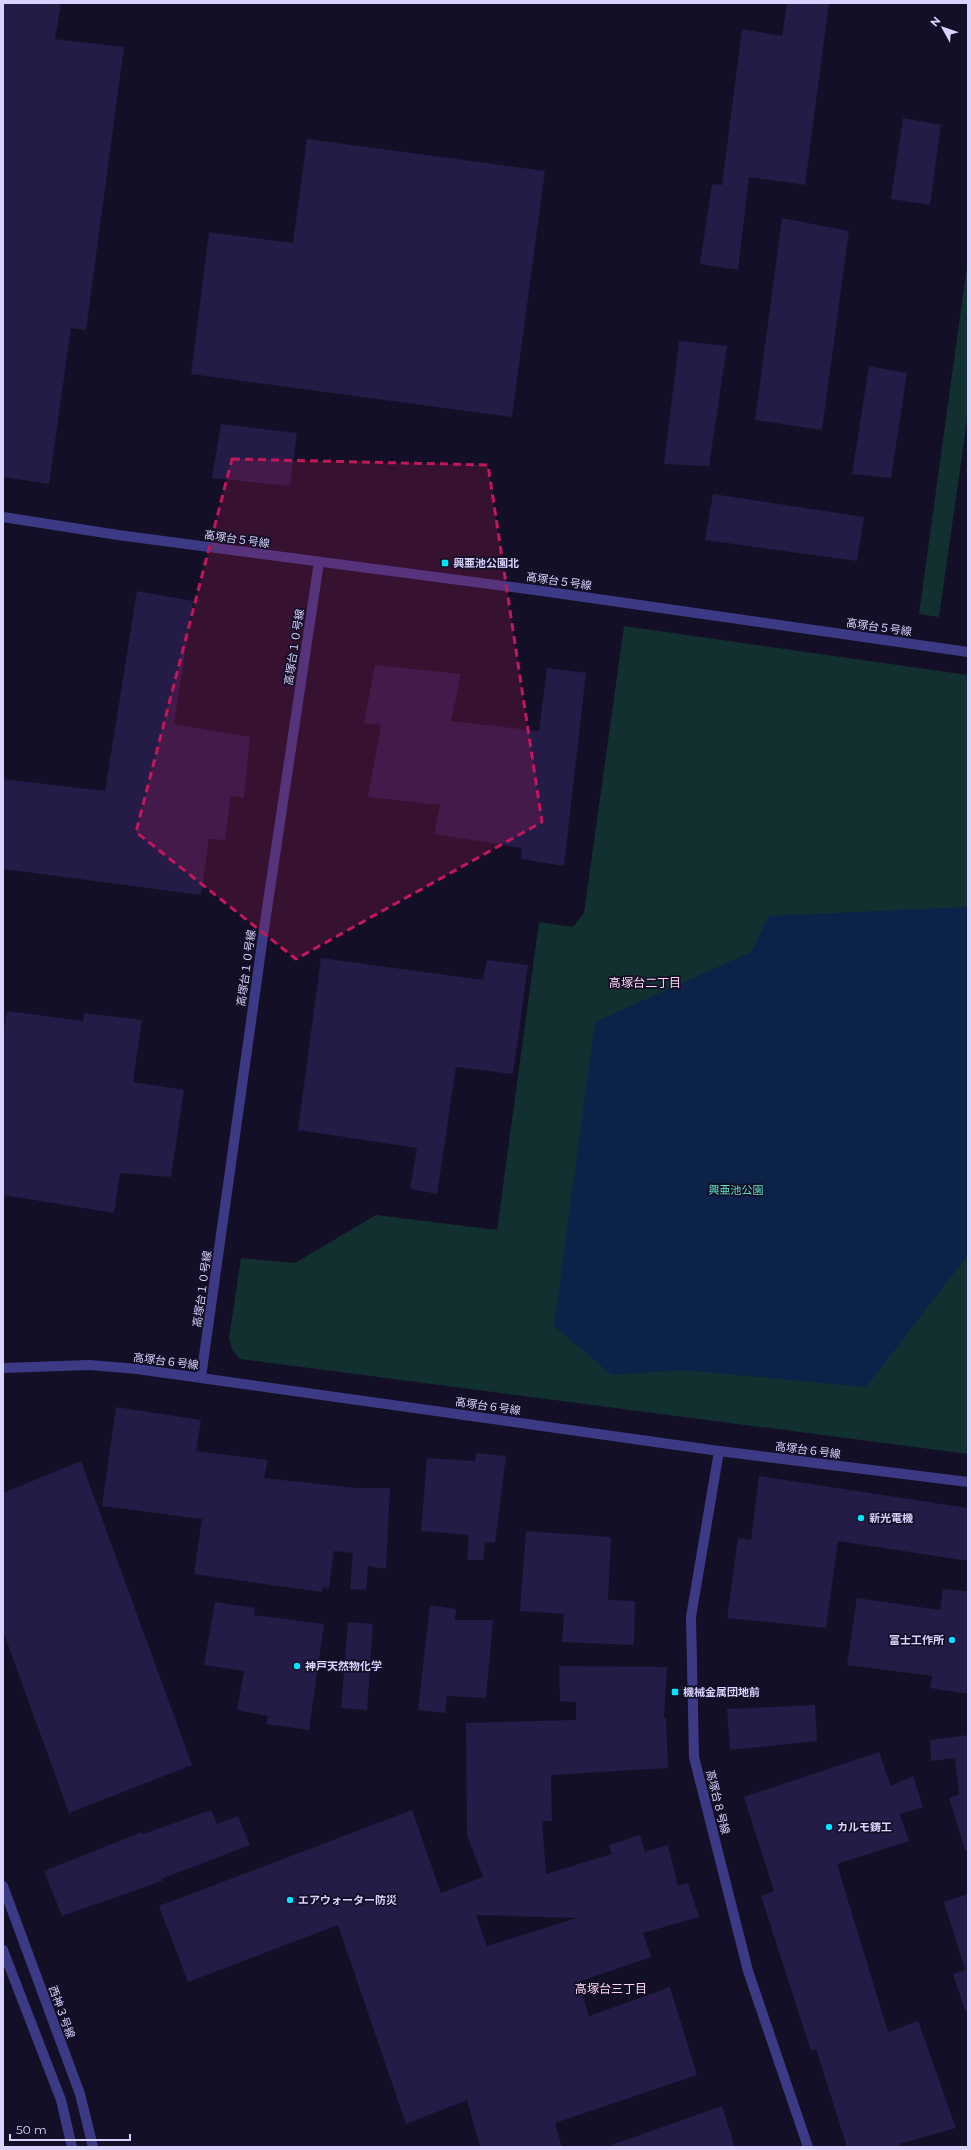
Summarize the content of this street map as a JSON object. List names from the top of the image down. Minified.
{"streets":{"street":["高塚台５号線","高塚台１０号線","高塚台６号線","高塚台８号線","西神３号線"]},"crossings":[["高塚台５号線","高塚台１０号線"],["高塚台１０号線","高塚台６号線"],["高塚台６号線","高塚台８号線"]],"districts":["高塚台二丁目","高塚台三丁目"],"parks":["興亜池公園"],"places":{"transit":["興亜池公園北","機械金属団地前"],"other":["新光電機","富士工作所","神戸天然物化学","カルモ鋳工","エアウォーター防災"]},"scale_bar":"50 m","north":"top left"}
